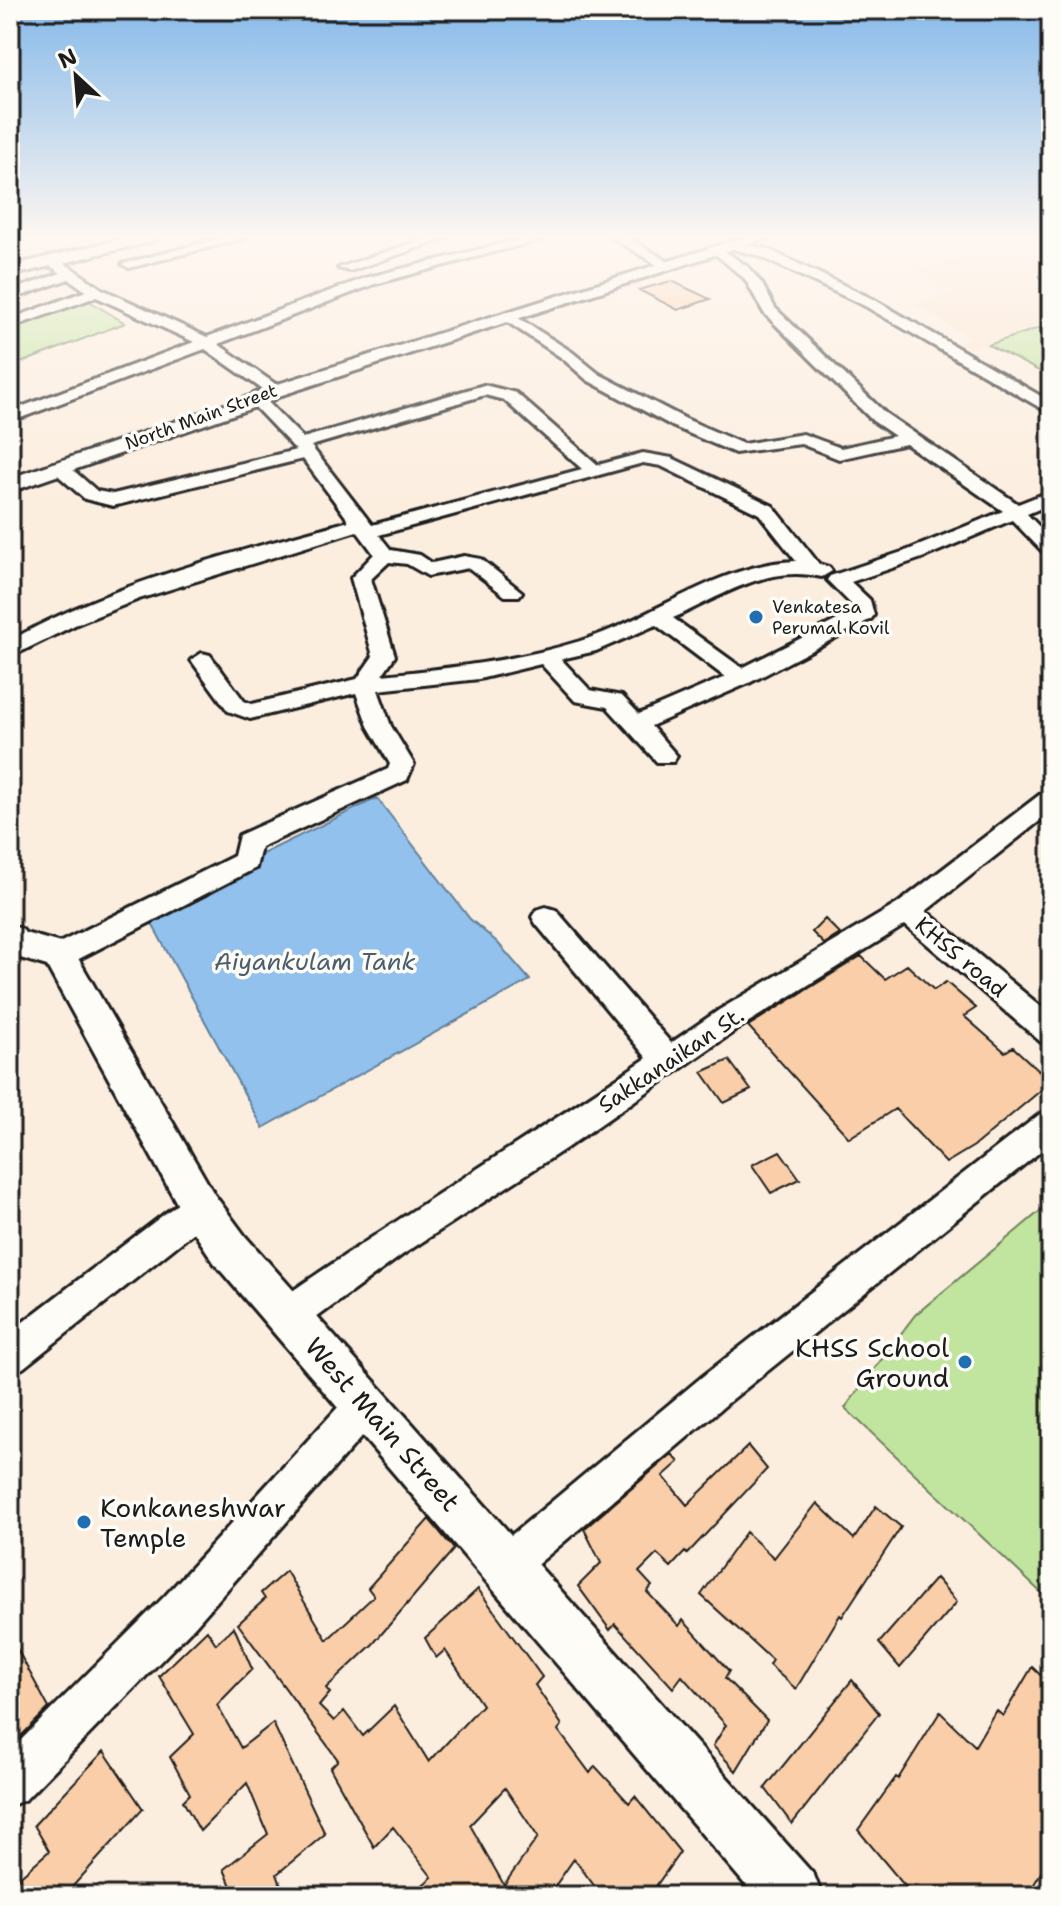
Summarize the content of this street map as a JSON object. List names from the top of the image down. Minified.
{"streets":{"street":["North Main Street","KHSS road","Sakkanaikan St.","West Main Street"]},"crossings":[["KHSS road","Sakkanaikan St."],["Sakkanaikan St.","West Main Street"]],"water":["Aiyankulam Tank"],"places":["Venkatesa Perumal Kovil","KHSS School Ground","Konkaneshwar Temple"],"north":"top left"}
